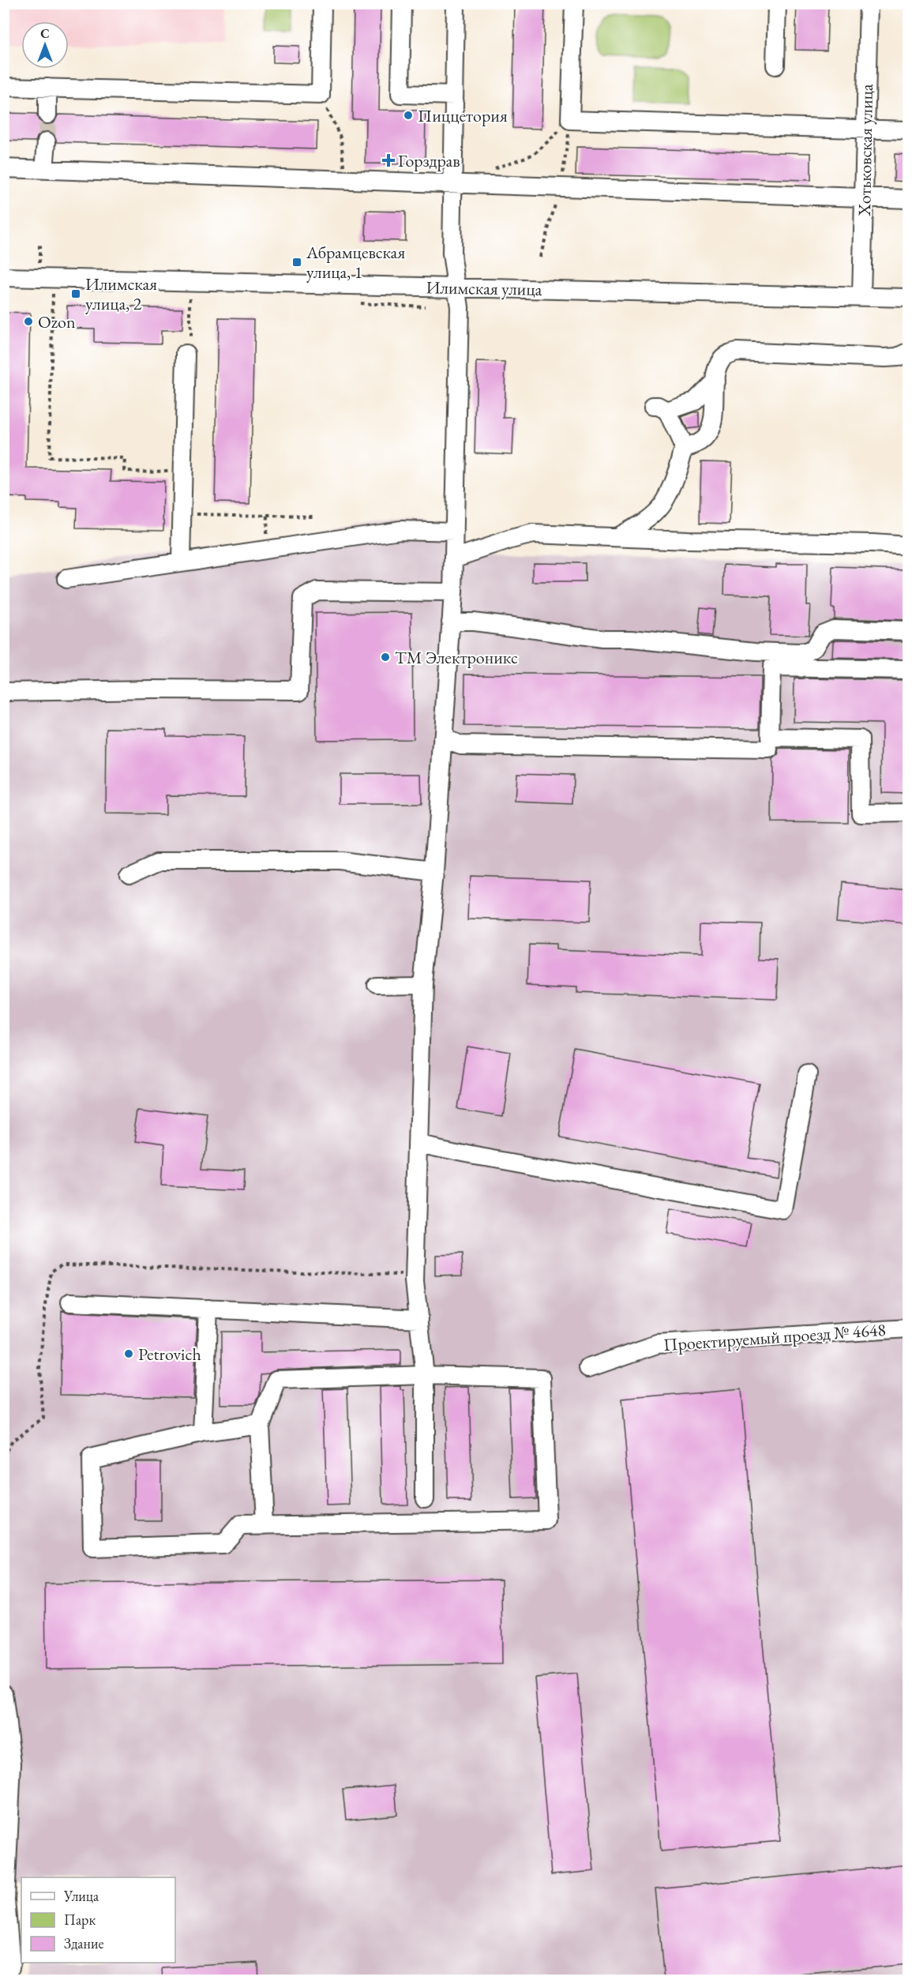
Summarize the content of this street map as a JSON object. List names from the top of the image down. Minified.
{"streets":{"street":["Хотьковская улица","Илимская улица","Проектируемый проезд № 4648"]},"crossings":[["Хотьковская улица","Илимская улица"]],"places":{"other":["Пиццетория","Ozon","ТМ Электроникс","Petrovich"],"health":["Горздрав"],"transit":["Абрамцевская улица, 1","Илимская улица, 2"]},"legend":["Улица","Парк","Здание"],"north":"top"}
